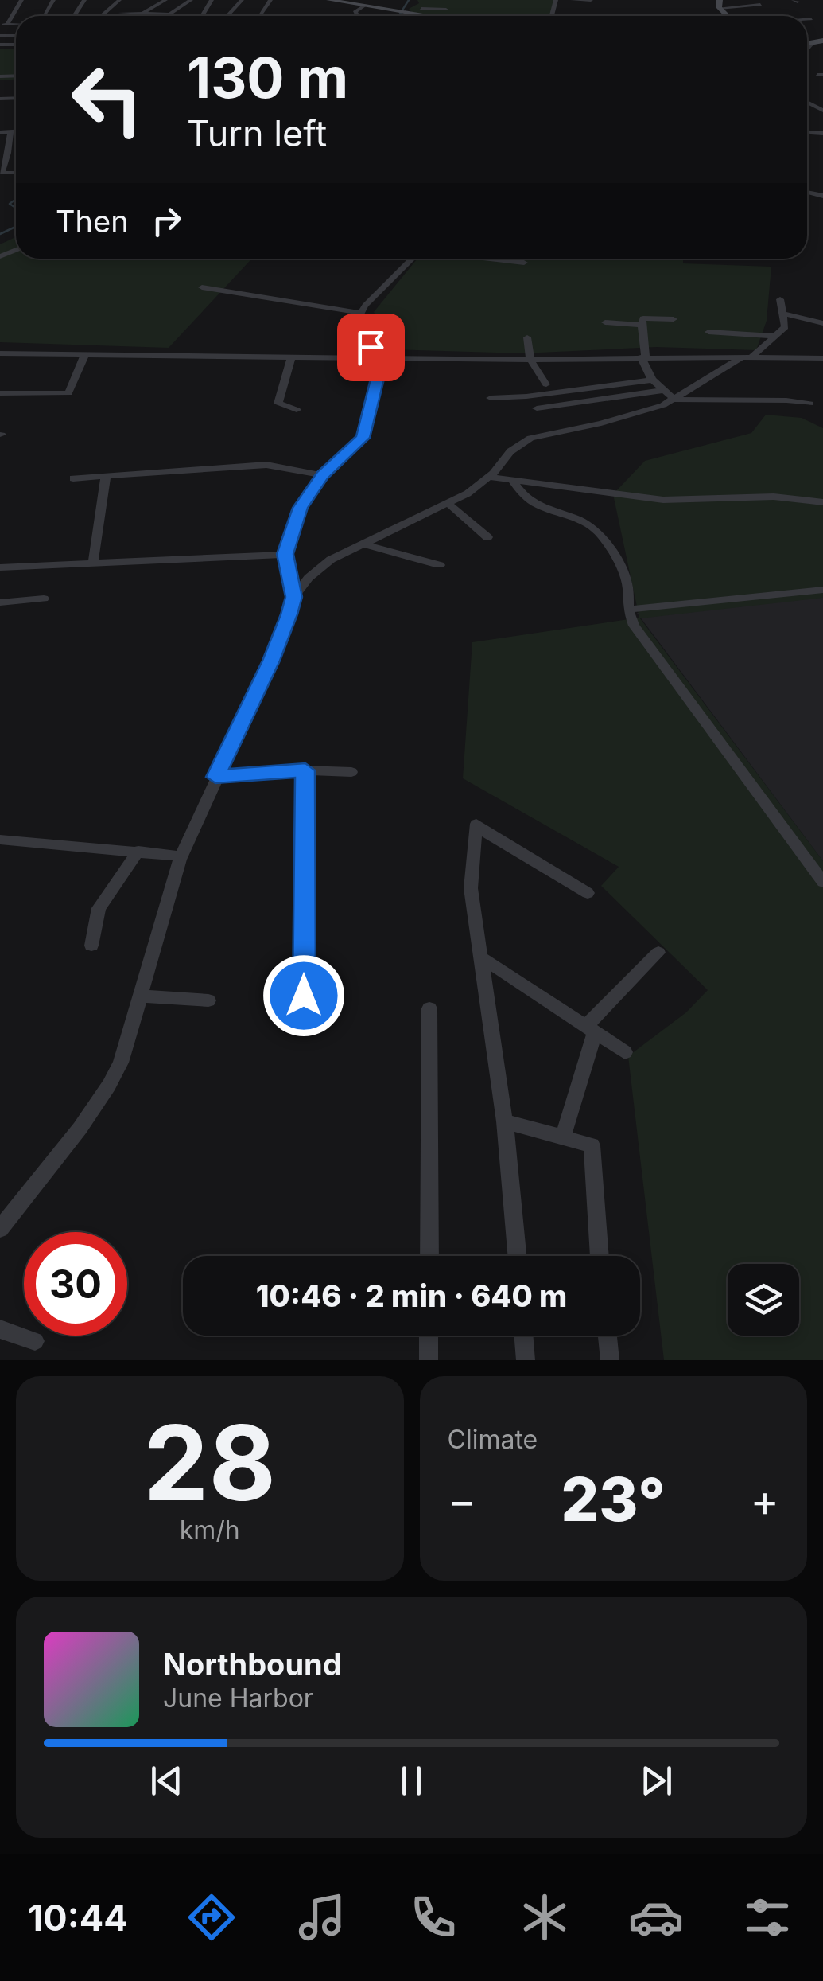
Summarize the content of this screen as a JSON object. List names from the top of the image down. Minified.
{"page":{"turn":["130 m","Turn left"],"then":"Then","limit":"30","trip":"10:46 · 2 min · 640 m","tile":[["28","km/h"],"Climate"],"heat":["−","23°","+"],"song":["Northbound","June Harbor"],"tabs":"10:44"}}
